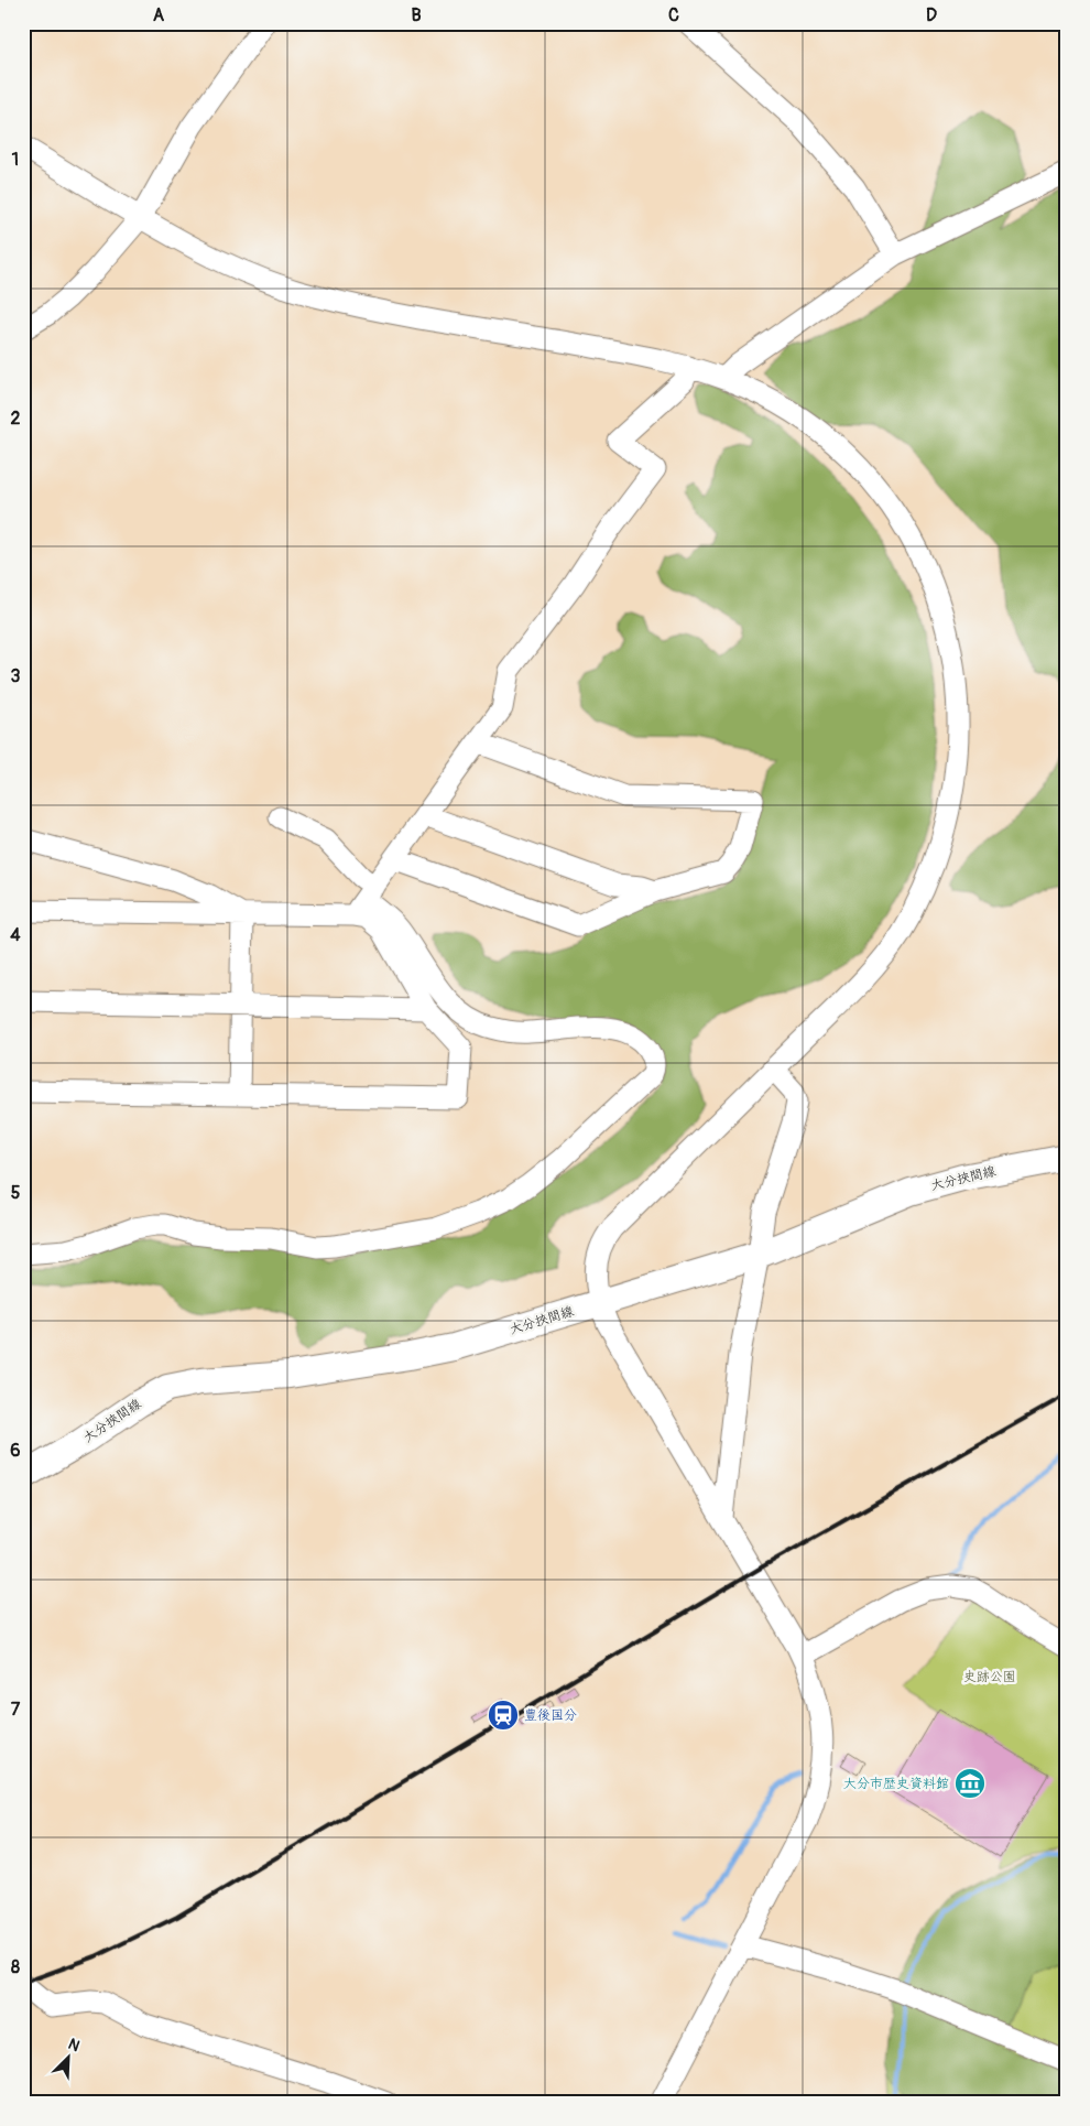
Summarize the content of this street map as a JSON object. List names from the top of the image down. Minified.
{"streets":{"main road":["大分挾間線"]},"parks":["史跡公園"],"places":{"station":["豊後国分"],"museum":["大分市歴史資料館"]},"north":"top right","grid":{"columns":["A","B","C","D"],"rows":["1","2","3","4","5","6","7","8"]}}
